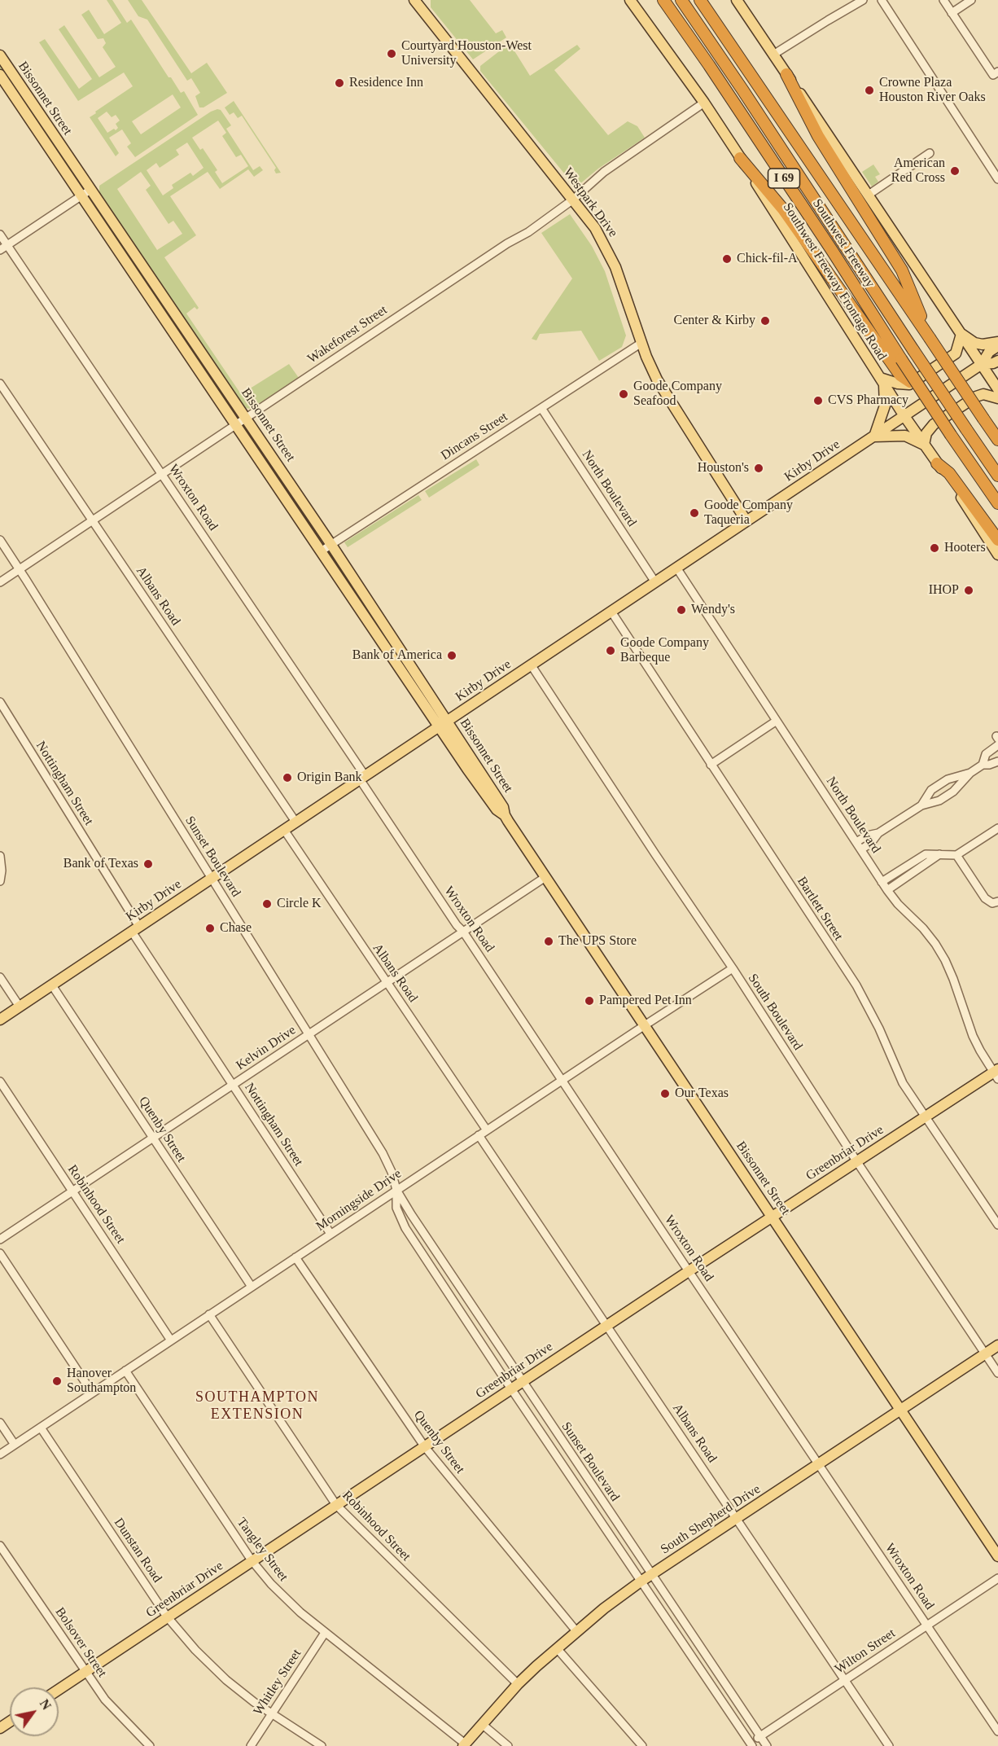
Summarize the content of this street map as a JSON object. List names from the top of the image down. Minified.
{"streets":{"highway":["I 69","Southwest Freeway"],"main road":["Bissonnet Street","Westpark Drive","Southwest Freeway Frontage Road","Kirby Drive","Greenbriar Drive","South Shepherd Drive"],"street":["Wakeforest Street","Dincans Street","North Boulevard","Wroxton Road","Albans Road","Nottingham Street","Sunset Boulevard","Bartlett Street","South Boulevard","Kelvin Drive","Quenby Street","Morningside Drive","Robinhood Street","Tangley Street","Dunstan Road","Bolsover Street","Wilton Street","Whitley Street"]},"crossings":[["Bissonnet Street","Wakeforest Street"],["Bissonnet Street","Dincans Street"],["Bissonnet Street","Kirby Drive"],["Bissonnet Street","Kelvin Drive"],["Bissonnet Street","Greenbriar Drive"],["Bissonnet Street","Morningside Drive"],["Bissonnet Street","South Shepherd Drive"],["Westpark Drive","Wakeforest Street"],["Westpark Drive","Dincans Street"],["Westpark Drive","Kirby Drive"],["Southwest Freeway Frontage Road","Wakeforest Street"],["Southwest Freeway Frontage Road","Kirby Drive"],["Wakeforest Street","Wroxton Road"],["Wakeforest Street","Albans Road"],["Wakeforest Street","Sunset Boulevard"],["Dincans Street","North Boulevard"],["Kirby Drive","North Boulevard"],["Kirby Drive","Wroxton Road"],["Kirby Drive","Albans Road"],["Kirby Drive","Nottingham Street"],["Kirby Drive","Sunset Boulevard"],["Kirby Drive","Bartlett Street"],["Kirby Drive","South Boulevard"],["Kirby Drive","Quenby Street"],["North Boulevard","Greenbriar Drive"],["Wroxton Road","Kelvin Drive"],["Wroxton Road","Greenbriar Drive"],["Wroxton Road","Morningside Drive"],["Wroxton Road","South Shepherd Drive"],["Wroxton Road","Wilton Street"],["Albans Road","Kelvin Drive"],["Albans Road","Greenbriar Drive"],["Albans Road","Morningside Drive"],["Albans Road","South Shepherd Drive"],["Albans Road","Wilton Street"],["Nottingham Street","Kelvin Drive"],["Nottingham Street","Morningside Drive"],["Sunset Boulevard","Kelvin Drive"],["Sunset Boulevard","Greenbriar Drive"],["Sunset Boulevard","Morningside Drive"],["Sunset Boulevard","South Shepherd Drive"],["Sunset Boulevard","Wilton Street"],["Bartlett Street","Greenbriar Drive"],["South Boulevard","Greenbriar Drive"],["South Boulevard","Morningside Drive"],["South Boulevard","South Shepherd Drive"],["Kelvin Drive","Quenby Street"],["Kelvin Drive","Robinhood Street"],["Quenby Street","Greenbriar Drive"],["Quenby Street","Morningside Drive"],["Quenby Street","South Shepherd Drive"],["Greenbriar Drive","Robinhood Street"],["Greenbriar Drive","Tangley Street"],["Greenbriar Drive","Dunstan Road"],["Greenbriar Drive","Bolsover Street"],["Morningside Drive","Robinhood Street"],["Morningside Drive","Tangley Street"],["Morningside Drive","Dunstan Road"],["Robinhood Street","South Shepherd Drive"],["South Shepherd Drive","Tangley Street"],["Tangley Street","Whitley Street"],["Dunstan Road","Whitley Street"]],"districts":["SOUTHAMPTON EXTENSION"],"places":["Courtyard Houston-West University","Residence Inn","Crowne Plaza Houston River Oaks","American Red Cross","Chick-fil-A","Center & Kirby","Goode Company Seafood","CVS Pharmacy","Houston's","Goode Company Taqueria","Hooters","IHOP","Wendy's","Goode Company Barbeque","Bank of America","Origin Bank","Bank of Texas","Circle K","Chase","The UPS Store","Pampered Pet Inn","Our Texas","Hanover Southampton"],"north":"top right"}
